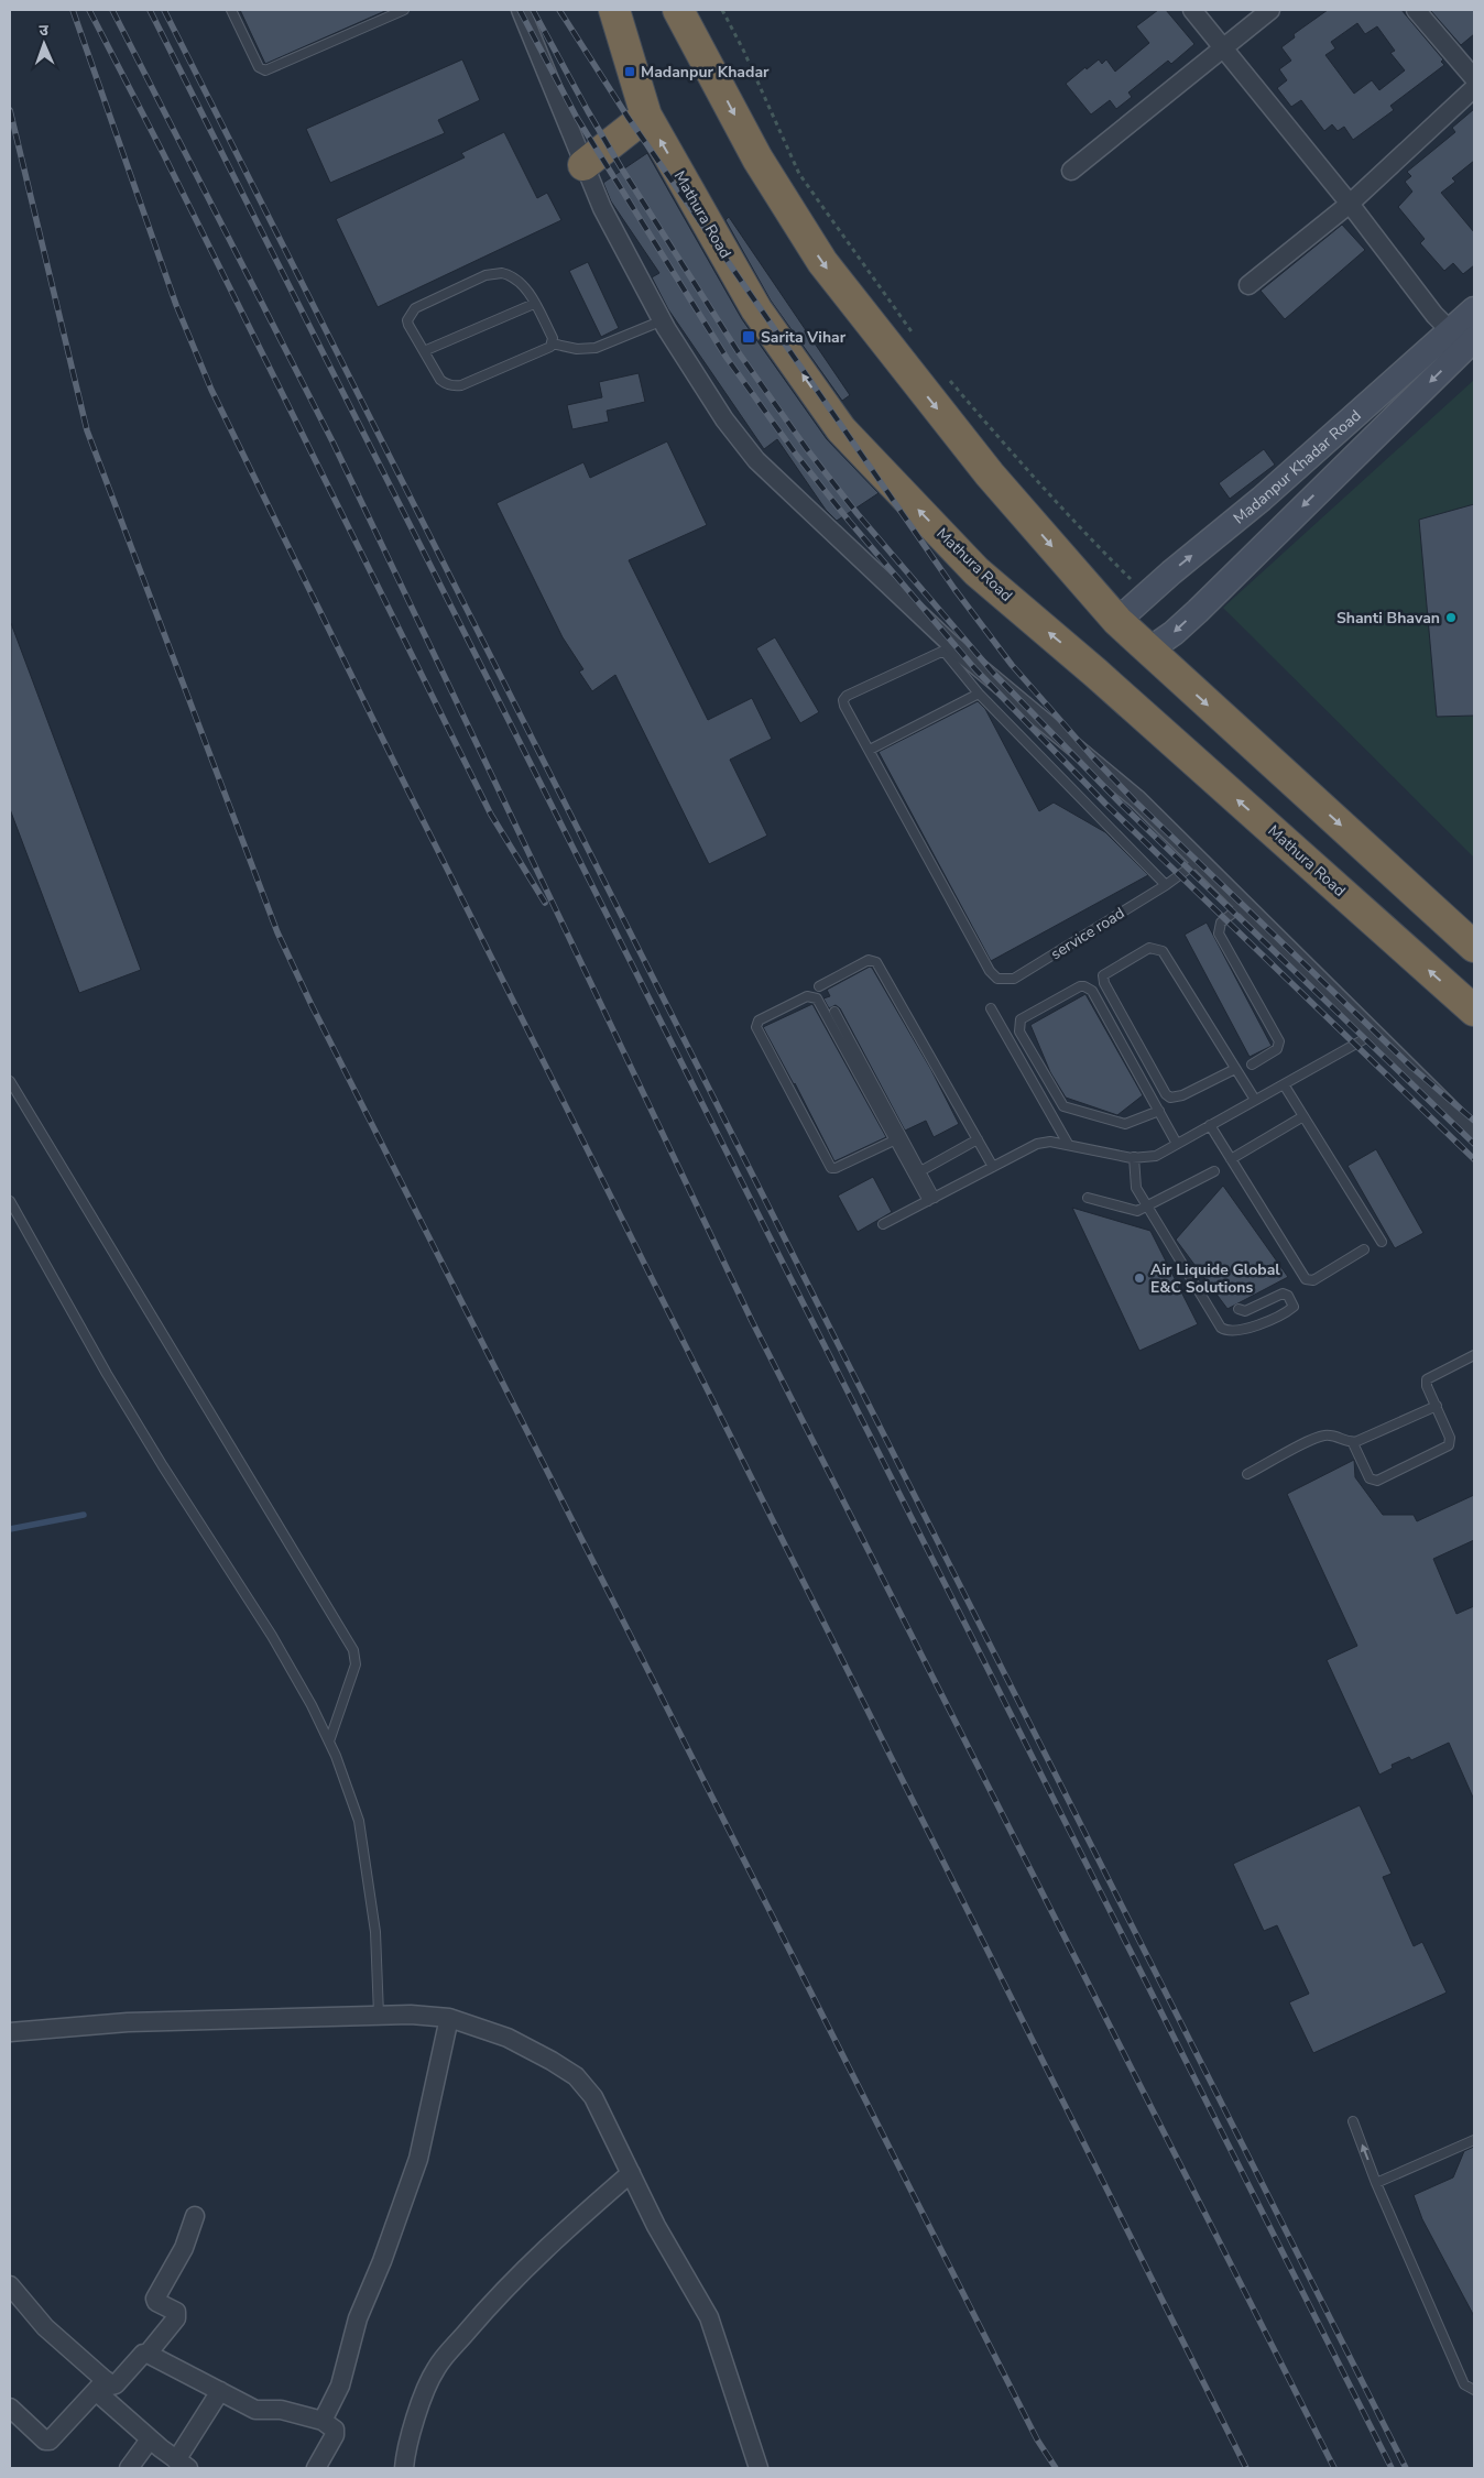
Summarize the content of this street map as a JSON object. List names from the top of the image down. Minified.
{"streets":{"highway":["Mathura Road"],"street":["Madanpur Khadar Road"],"lane":["service road"]},"places":{"transit":["Madanpur Khadar","Sarita Vihar"],"other":["Shanti Bhavan","Air Liquide Global E&C Solutions"]},"north":"top"}
